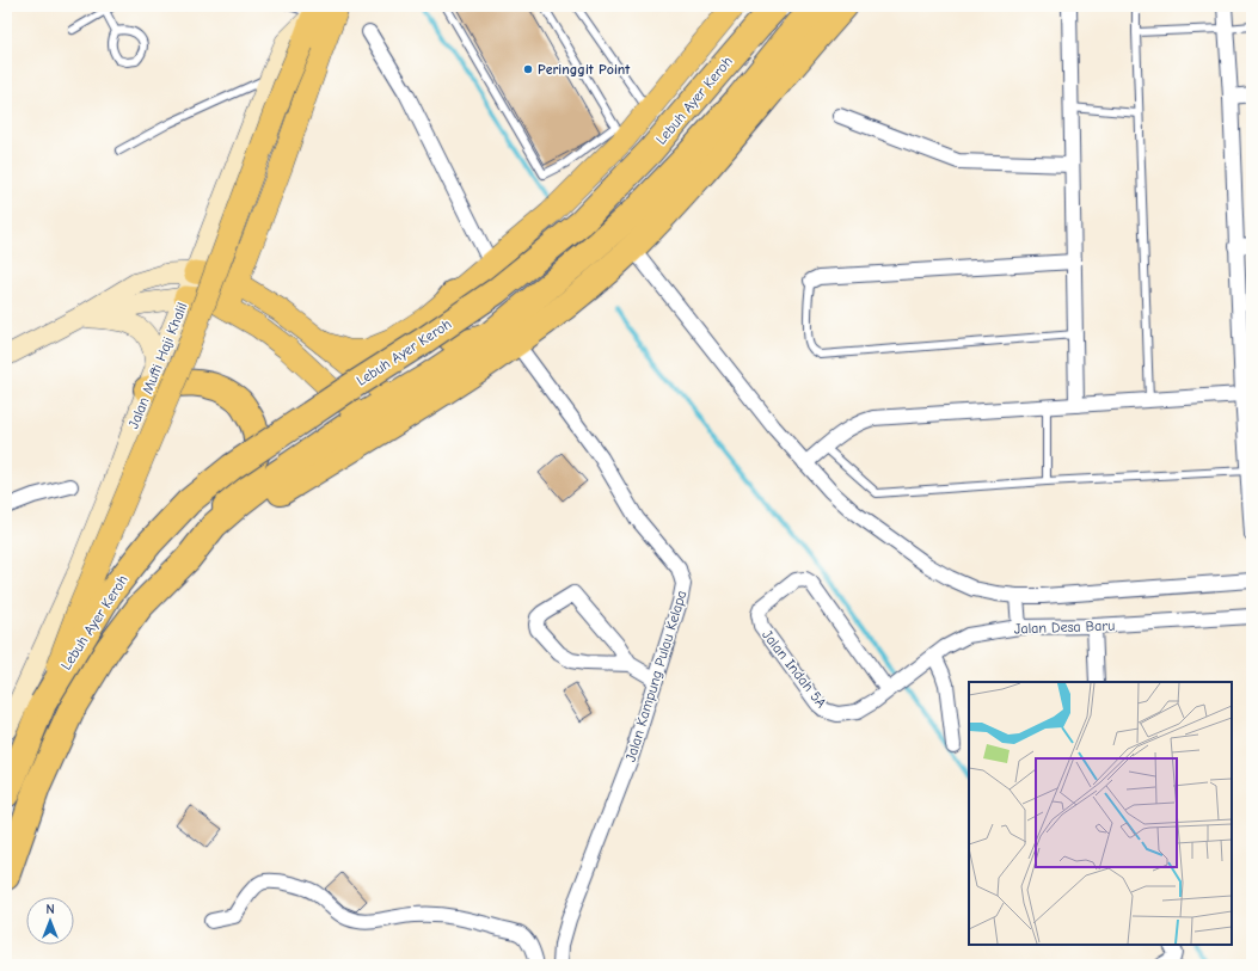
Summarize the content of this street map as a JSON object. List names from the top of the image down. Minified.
{"streets":{"highway":["Lebuh Ayer Keroh"],"main road":["Jalan Mufti Haji Khalil"],"street":["Jalan Desa Baru","Jalan Indah 5A","Jalan Kampung Pulau Kelapa"]},"crossings":[["Jalan Desa Baru","Jalan Indah 5A"]],"places":["Peringgit Point"],"north":"top"}
